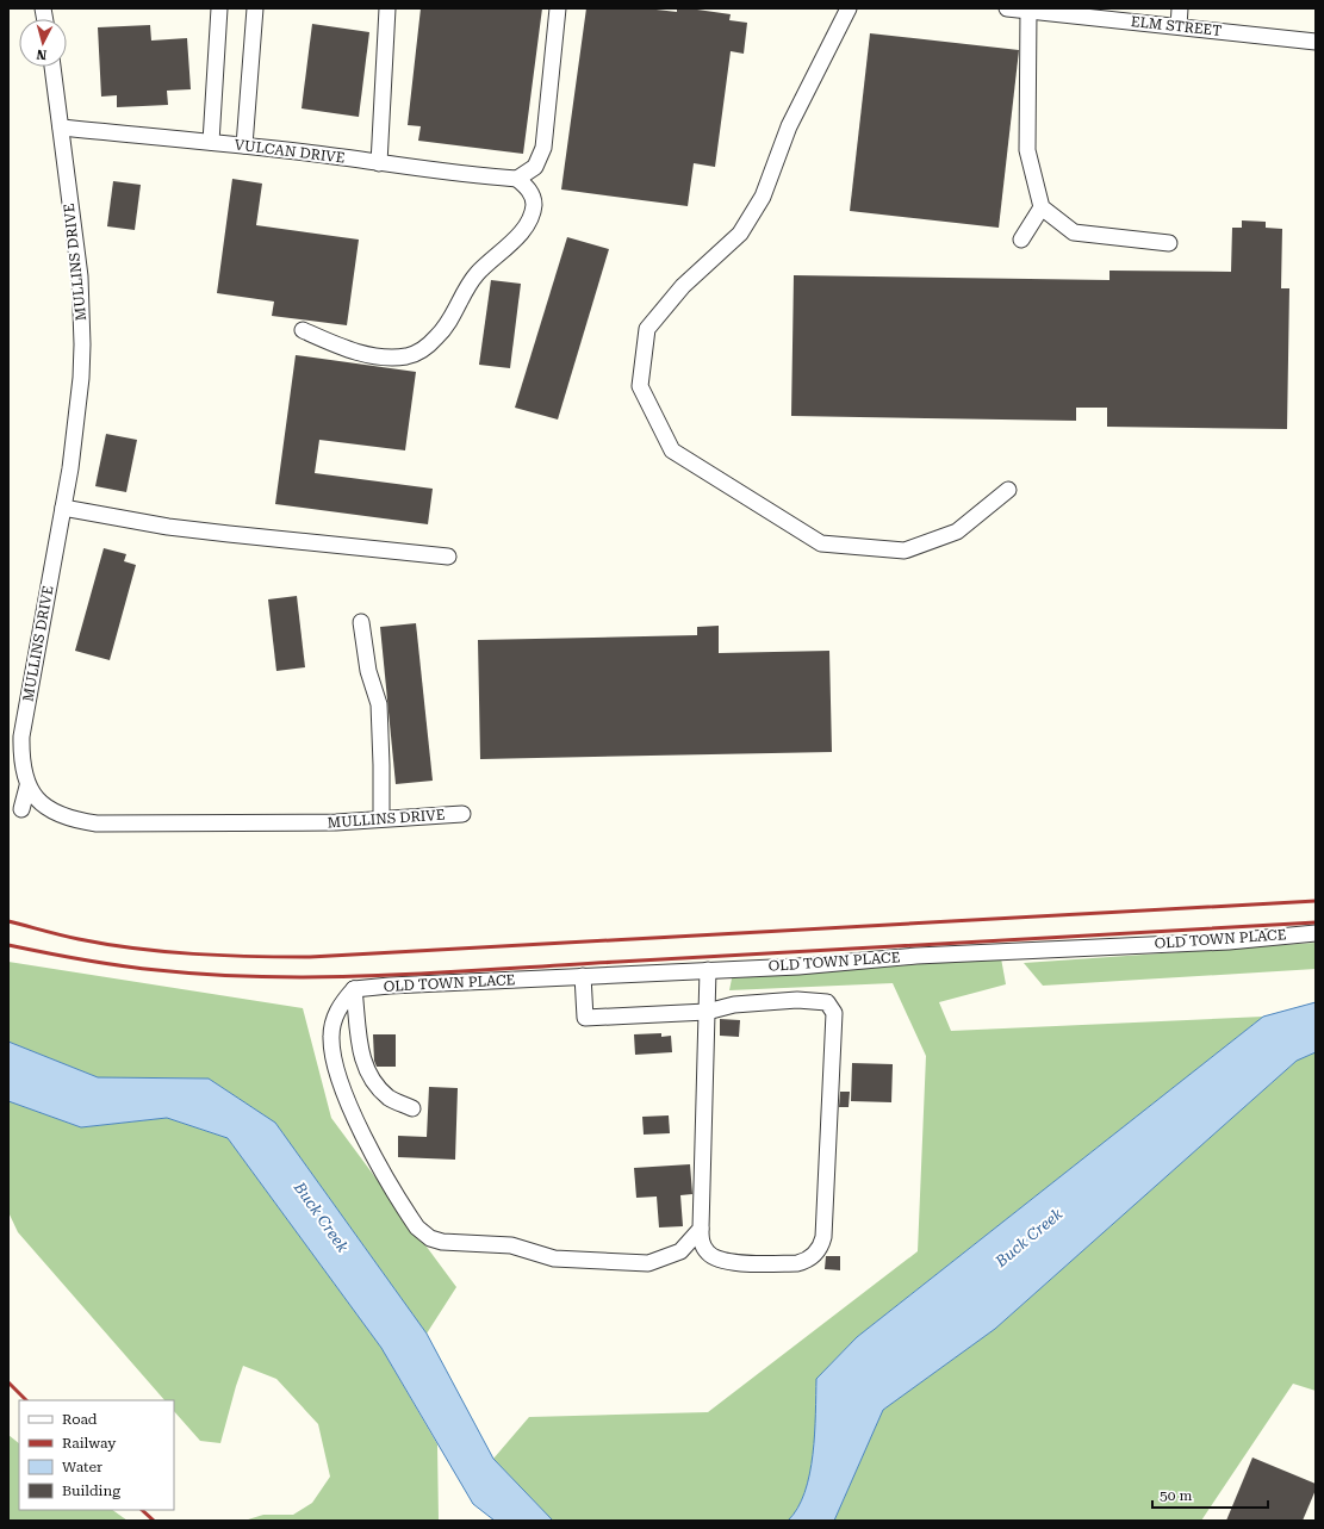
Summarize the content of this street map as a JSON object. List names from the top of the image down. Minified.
{"streets":{"street":["ELM STREET","VULCAN DRIVE","MULLINS DRIVE","OLD TOWN PLACE"]},"crossings":[["VULCAN DRIVE","MULLINS DRIVE"]],"water":["Buck Creek"],"legend":["Road","Railway","Water","Building"],"scale_bar":"50 m","north":"bottom"}
